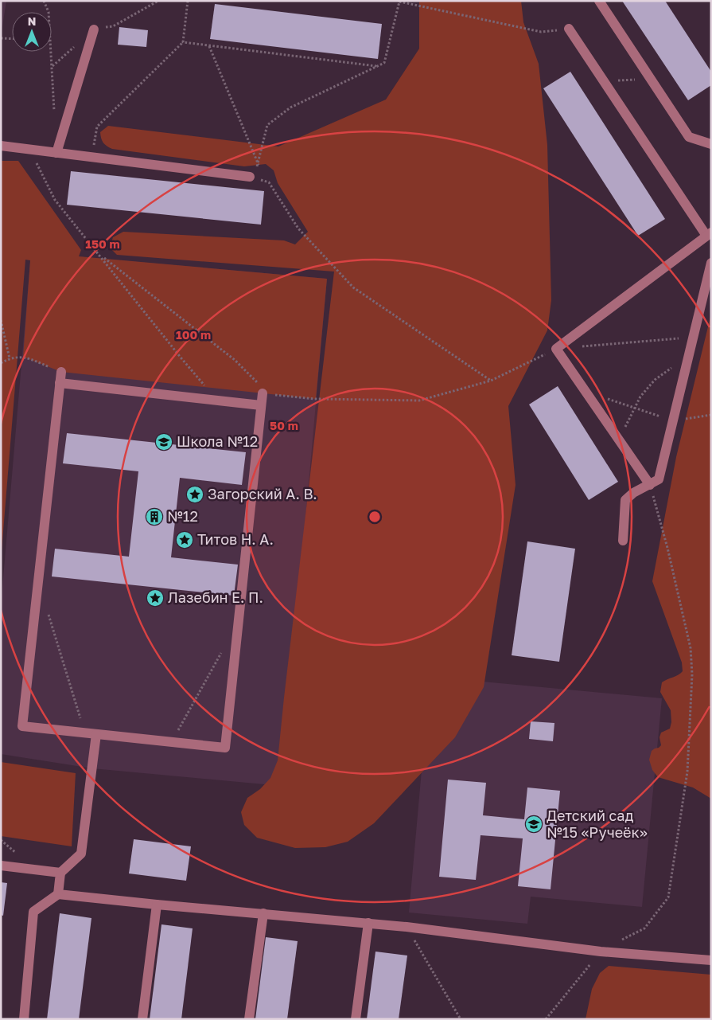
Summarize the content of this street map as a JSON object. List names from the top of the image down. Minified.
{"places":{"school or university":["Школа №12","Детский сад №15 «Ручеёк»"],"place":["Загорский А. В.","Титов Н. А.","Лазебин Е. П."],"building":["№12"]},"north":"top","rings":["150 m","100 m","50 m"]}
